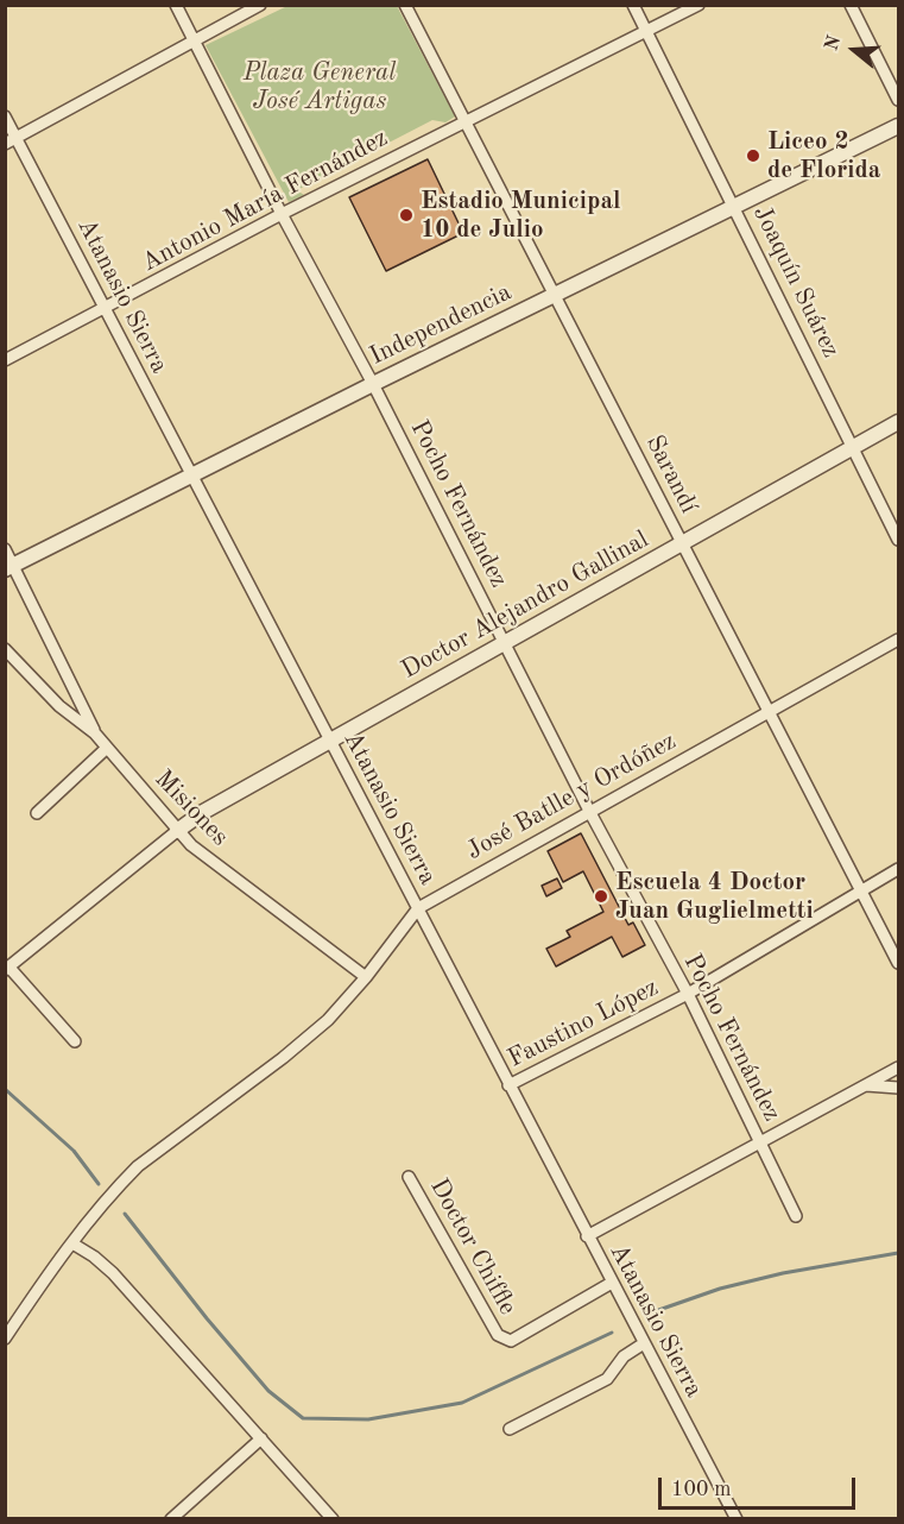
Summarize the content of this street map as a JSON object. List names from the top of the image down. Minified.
{"streets":{"street":["Antonio María Fernández","Joaquín Suárez","Atanasio Sierra","Independencia","Sarandí","Pocho Fernández","Doctor Alejandro Gallinal","José Batlle y Ordóñez","Misiones","Faustino López","Doctor Chiffle"]},"crossings":[["Antonio María Fernández","Joaquín Suárez"],["Antonio María Fernández","Atanasio Sierra"],["Antonio María Fernández","Sarandí"],["Antonio María Fernández","Pocho Fernández"],["Joaquín Suárez","Independencia"],["Joaquín Suárez","Doctor Alejandro Gallinal"],["Atanasio Sierra","Independencia"],["Atanasio Sierra","Doctor Alejandro Gallinal"],["Atanasio Sierra","José Batlle y Ordóñez"],["Atanasio Sierra","Faustino López"],["Atanasio Sierra","Doctor Chiffle"],["Independencia","Sarandí"],["Independencia","Pocho Fernández"],["Sarandí","Doctor Alejandro Gallinal"],["Sarandí","José Batlle y Ordóñez"],["Sarandí","Faustino López"],["Pocho Fernández","Doctor Alejandro Gallinal"],["Pocho Fernández","José Batlle y Ordóñez"],["Pocho Fernández","Faustino López"],["Doctor Alejandro Gallinal","Misiones"],["José Batlle y Ordóñez","Misiones"]],"parks":["Plaza General José Artigas"],"places":["Liceo 2 de Florida","Estadio Municipal 10 de Julio","Escuela 4 Doctor Juan Guglielmetti"],"scale_bar":"100 m","north":"left"}
